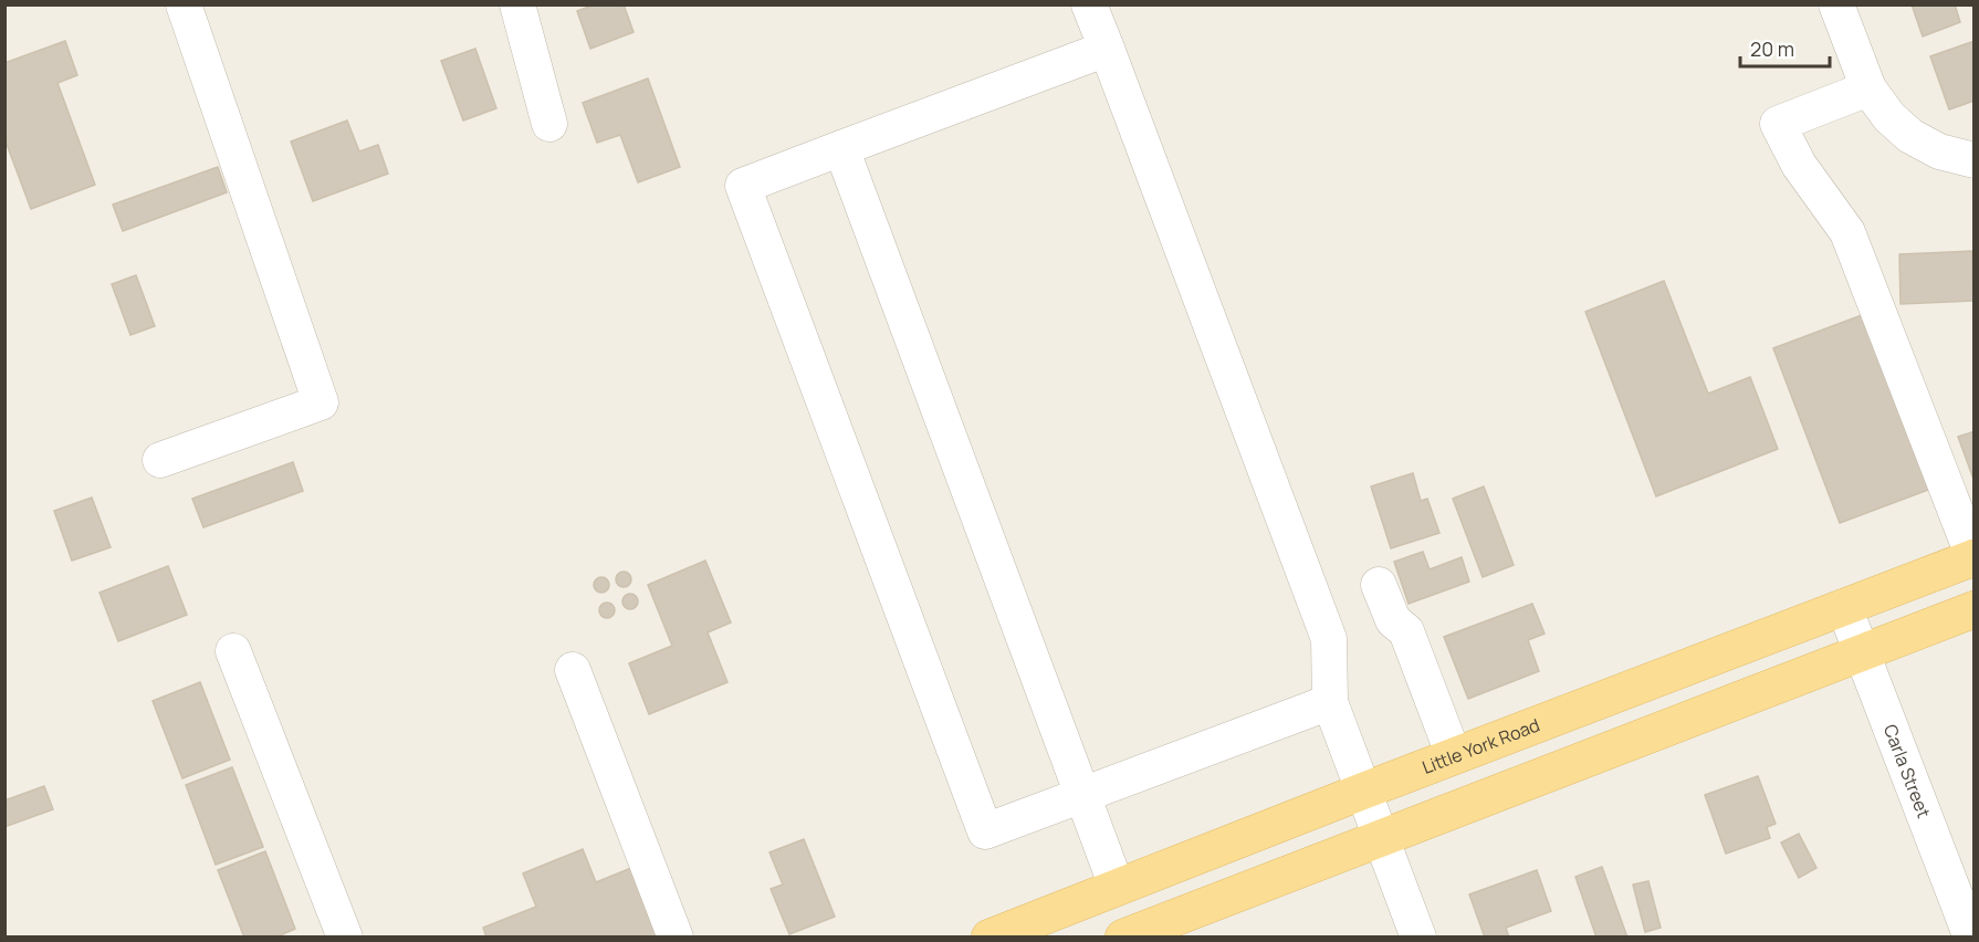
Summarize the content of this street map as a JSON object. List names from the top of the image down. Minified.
{"streets":{"main road":["Little York Road"],"street":["Carla Street"]},"crossings":[["Little York Road","Carla Street"]],"scale_bar":"20 m"}
